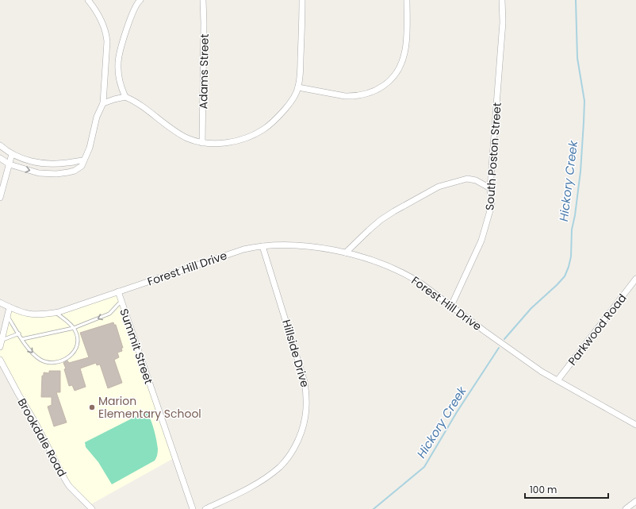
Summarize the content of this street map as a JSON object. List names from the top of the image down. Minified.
{"streets":{"street":["Adams Street","South Poston Street","Forest Hill Drive","Parkwood Road","Summit Street","Hillside Drive","Brookdale Road"]},"crossings":[["South Poston Street","Forest Hill Drive"],["Forest Hill Drive","Parkwood Road"],["Forest Hill Drive","Summit Street"],["Forest Hill Drive","Hillside Drive"]],"water":["Hickory Creek"],"places":["Marion Elementary School"],"scale_bar":"100 m"}
